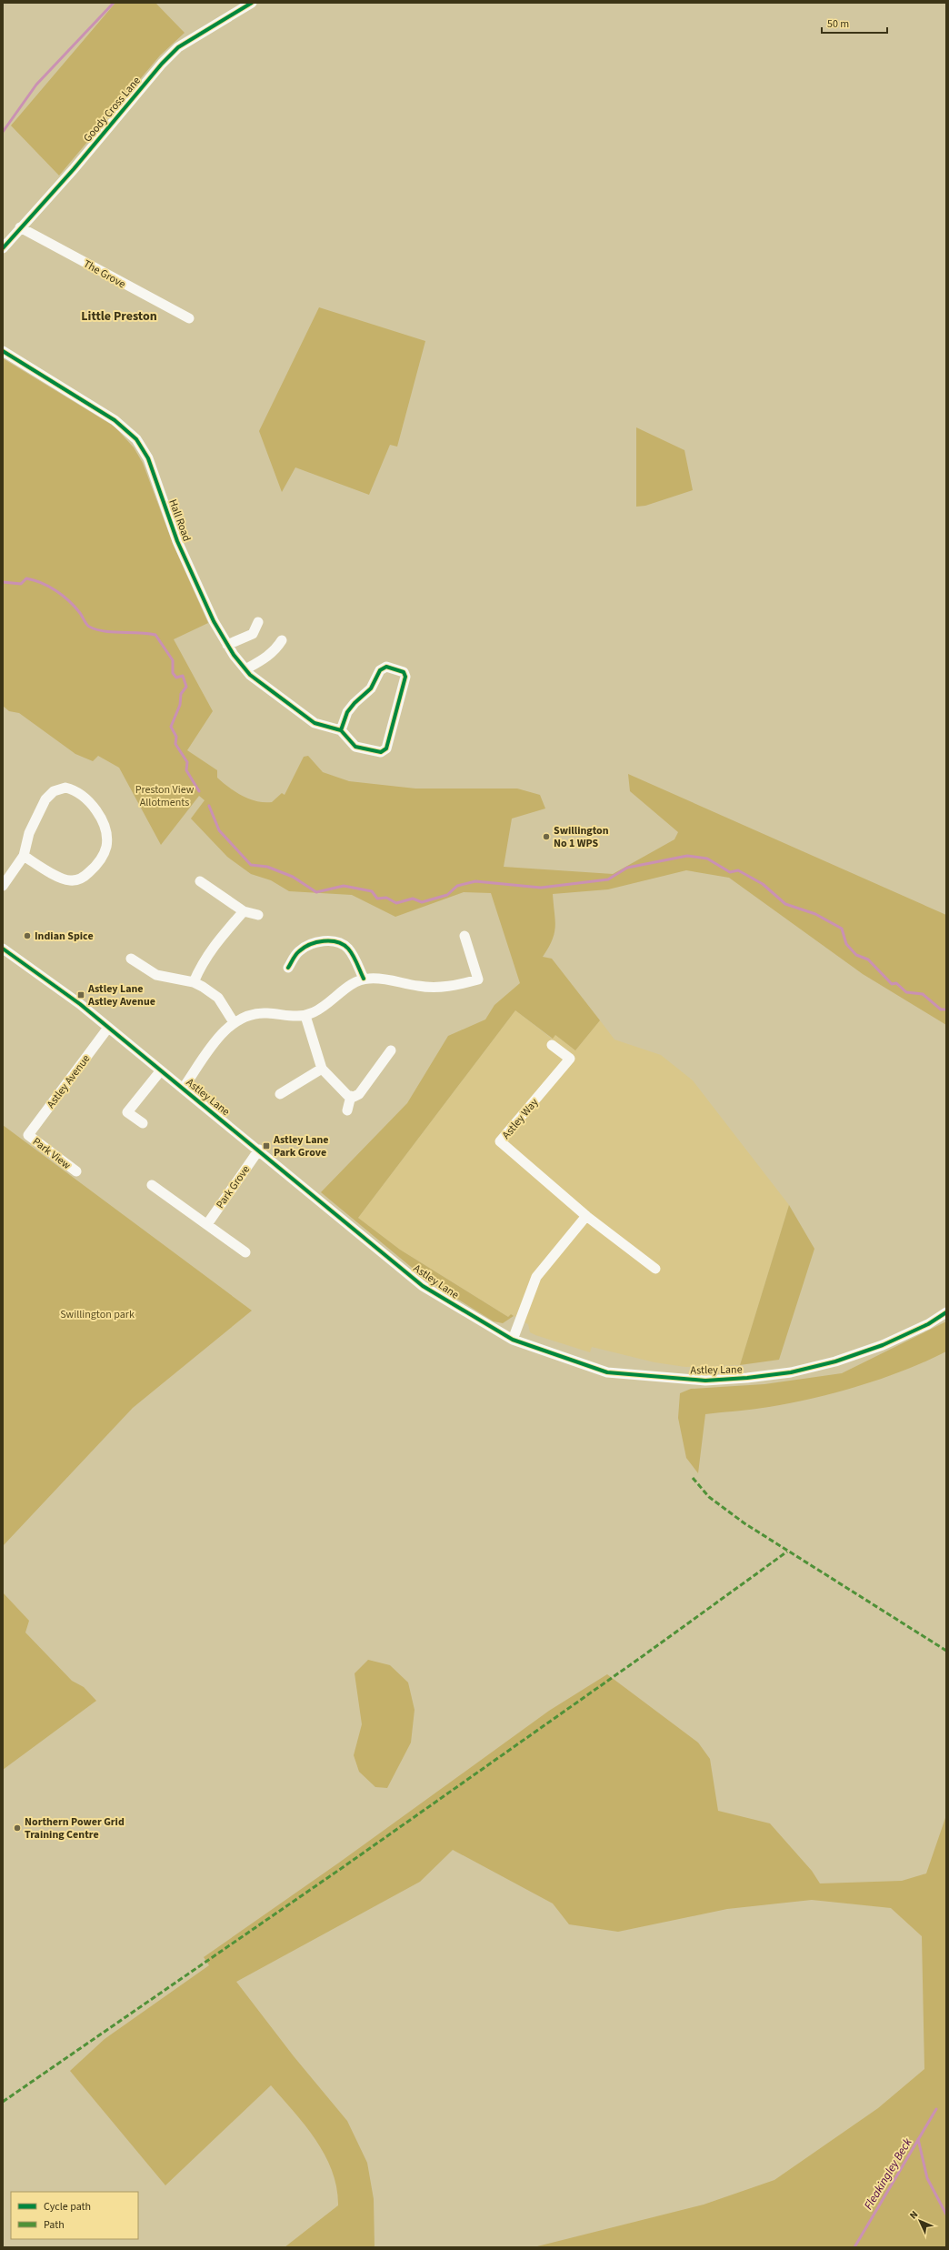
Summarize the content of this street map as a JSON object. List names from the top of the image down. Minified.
{"streets":{"street":["Goody Cross Lane","The Grove","Hall Road","Astley Avenue","Astley Lane","Astley Way","Park View","Park Grove"]},"crossings":[["Goody Cross Lane","The Grove"],["Astley Avenue","Astley Lane"],["Astley Avenue","Park View"],["Astley Lane","Park Grove"]],"districts":["Little Preston"],"water":["Fleakingley Beck"],"parks":["Preston View Allotments","Swillington park"],"places":{"other":["Swillington No 1 WPS","Indian Spice","Northern Power Grid Training Centre"],"transit":["Astley Lane Astley Avenue","Astley Lane Park Grove"]},"legend":["Cycle path","Path"],"scale_bar":"50 m","north":"top left"}
